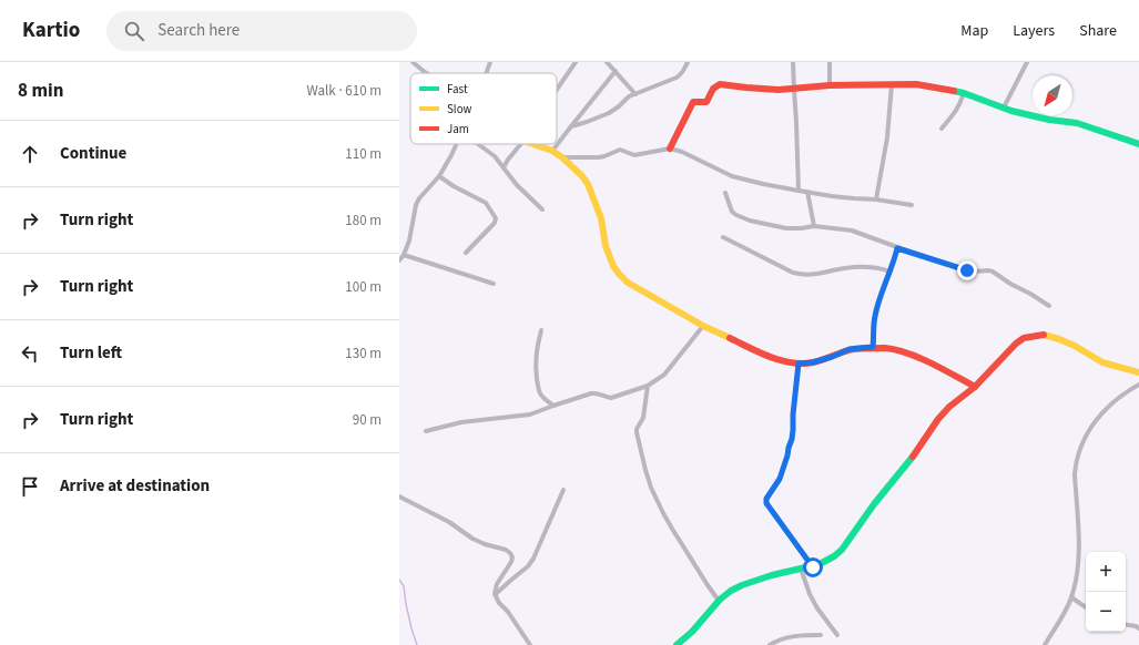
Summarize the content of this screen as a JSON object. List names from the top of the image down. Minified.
{"legend":["Fast","Slow","Jam"],"north":"bottom left","page":{"header":"Kartio","search":"Search here","nav":["Map","Layers","Share"],"heading":["8 min","Walk · 610 m"],"list":[["Continue","110 m"],["Turn right","180 m"],["Turn right","100 m"],["Turn left","130 m"],["Turn right","90 m"],"Arrive at destination"],"map_buttons":["+","−"]}}
